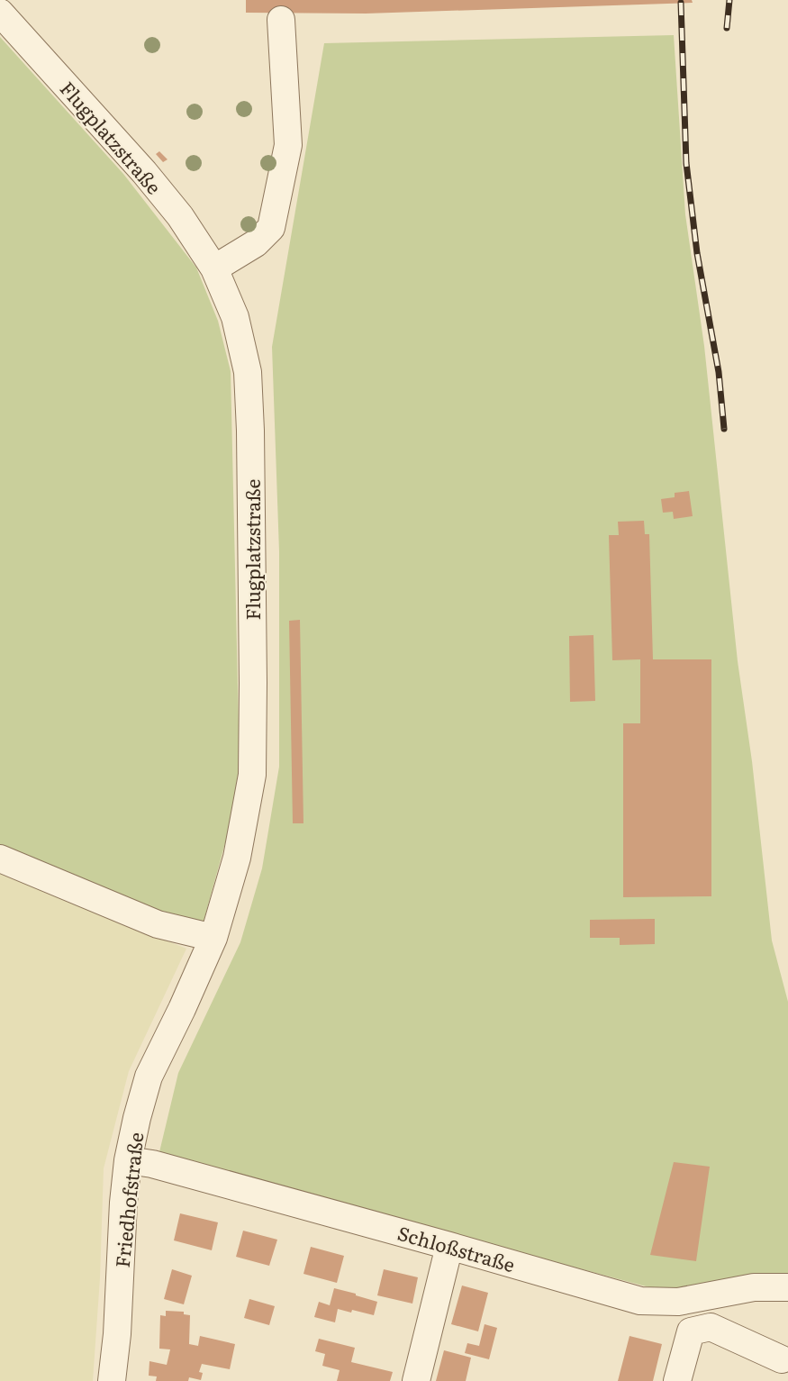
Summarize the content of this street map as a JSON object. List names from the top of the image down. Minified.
{"streets":{"street":["Flugplatzstraße","Friedhofstraße","Schloßstraße"]},"crossings":[["Flugplatzstraße","Friedhofstraße"],["Friedhofstraße","Schloßstraße"]]}
